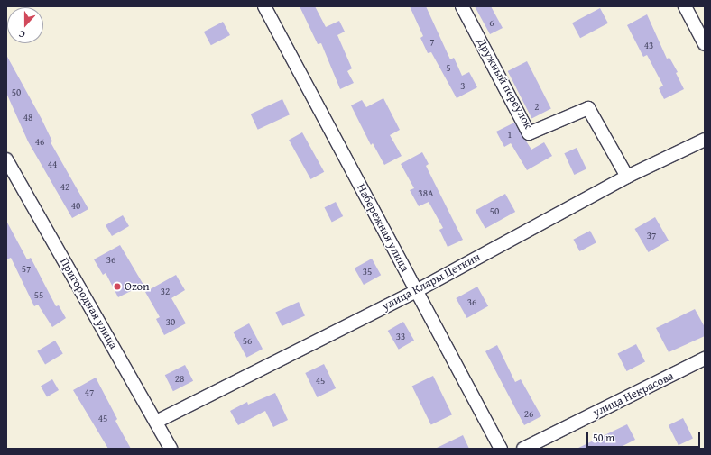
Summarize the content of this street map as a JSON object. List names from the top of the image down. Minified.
{"streets":{"street":["Дружный переулок","Набережная улица","улица Клары Цеткин","Пригородная улица","улица Некрасова"]},"crossings":[["Дружный переулок","улица Клары Цеткин"],["Набережная улица","улица Клары Цеткин"],["улица Клары Цеткин","Пригородная улица"]],"places":["Ozon"],"house_numbers":["6","7","43","5","3","50","2","48","1","46","44","42","38А","40","50","37","36","57","35","32","55","36","30","33","56","28","45","47","26","45"],"scale_bar":"50 m","north":"bottom"}
